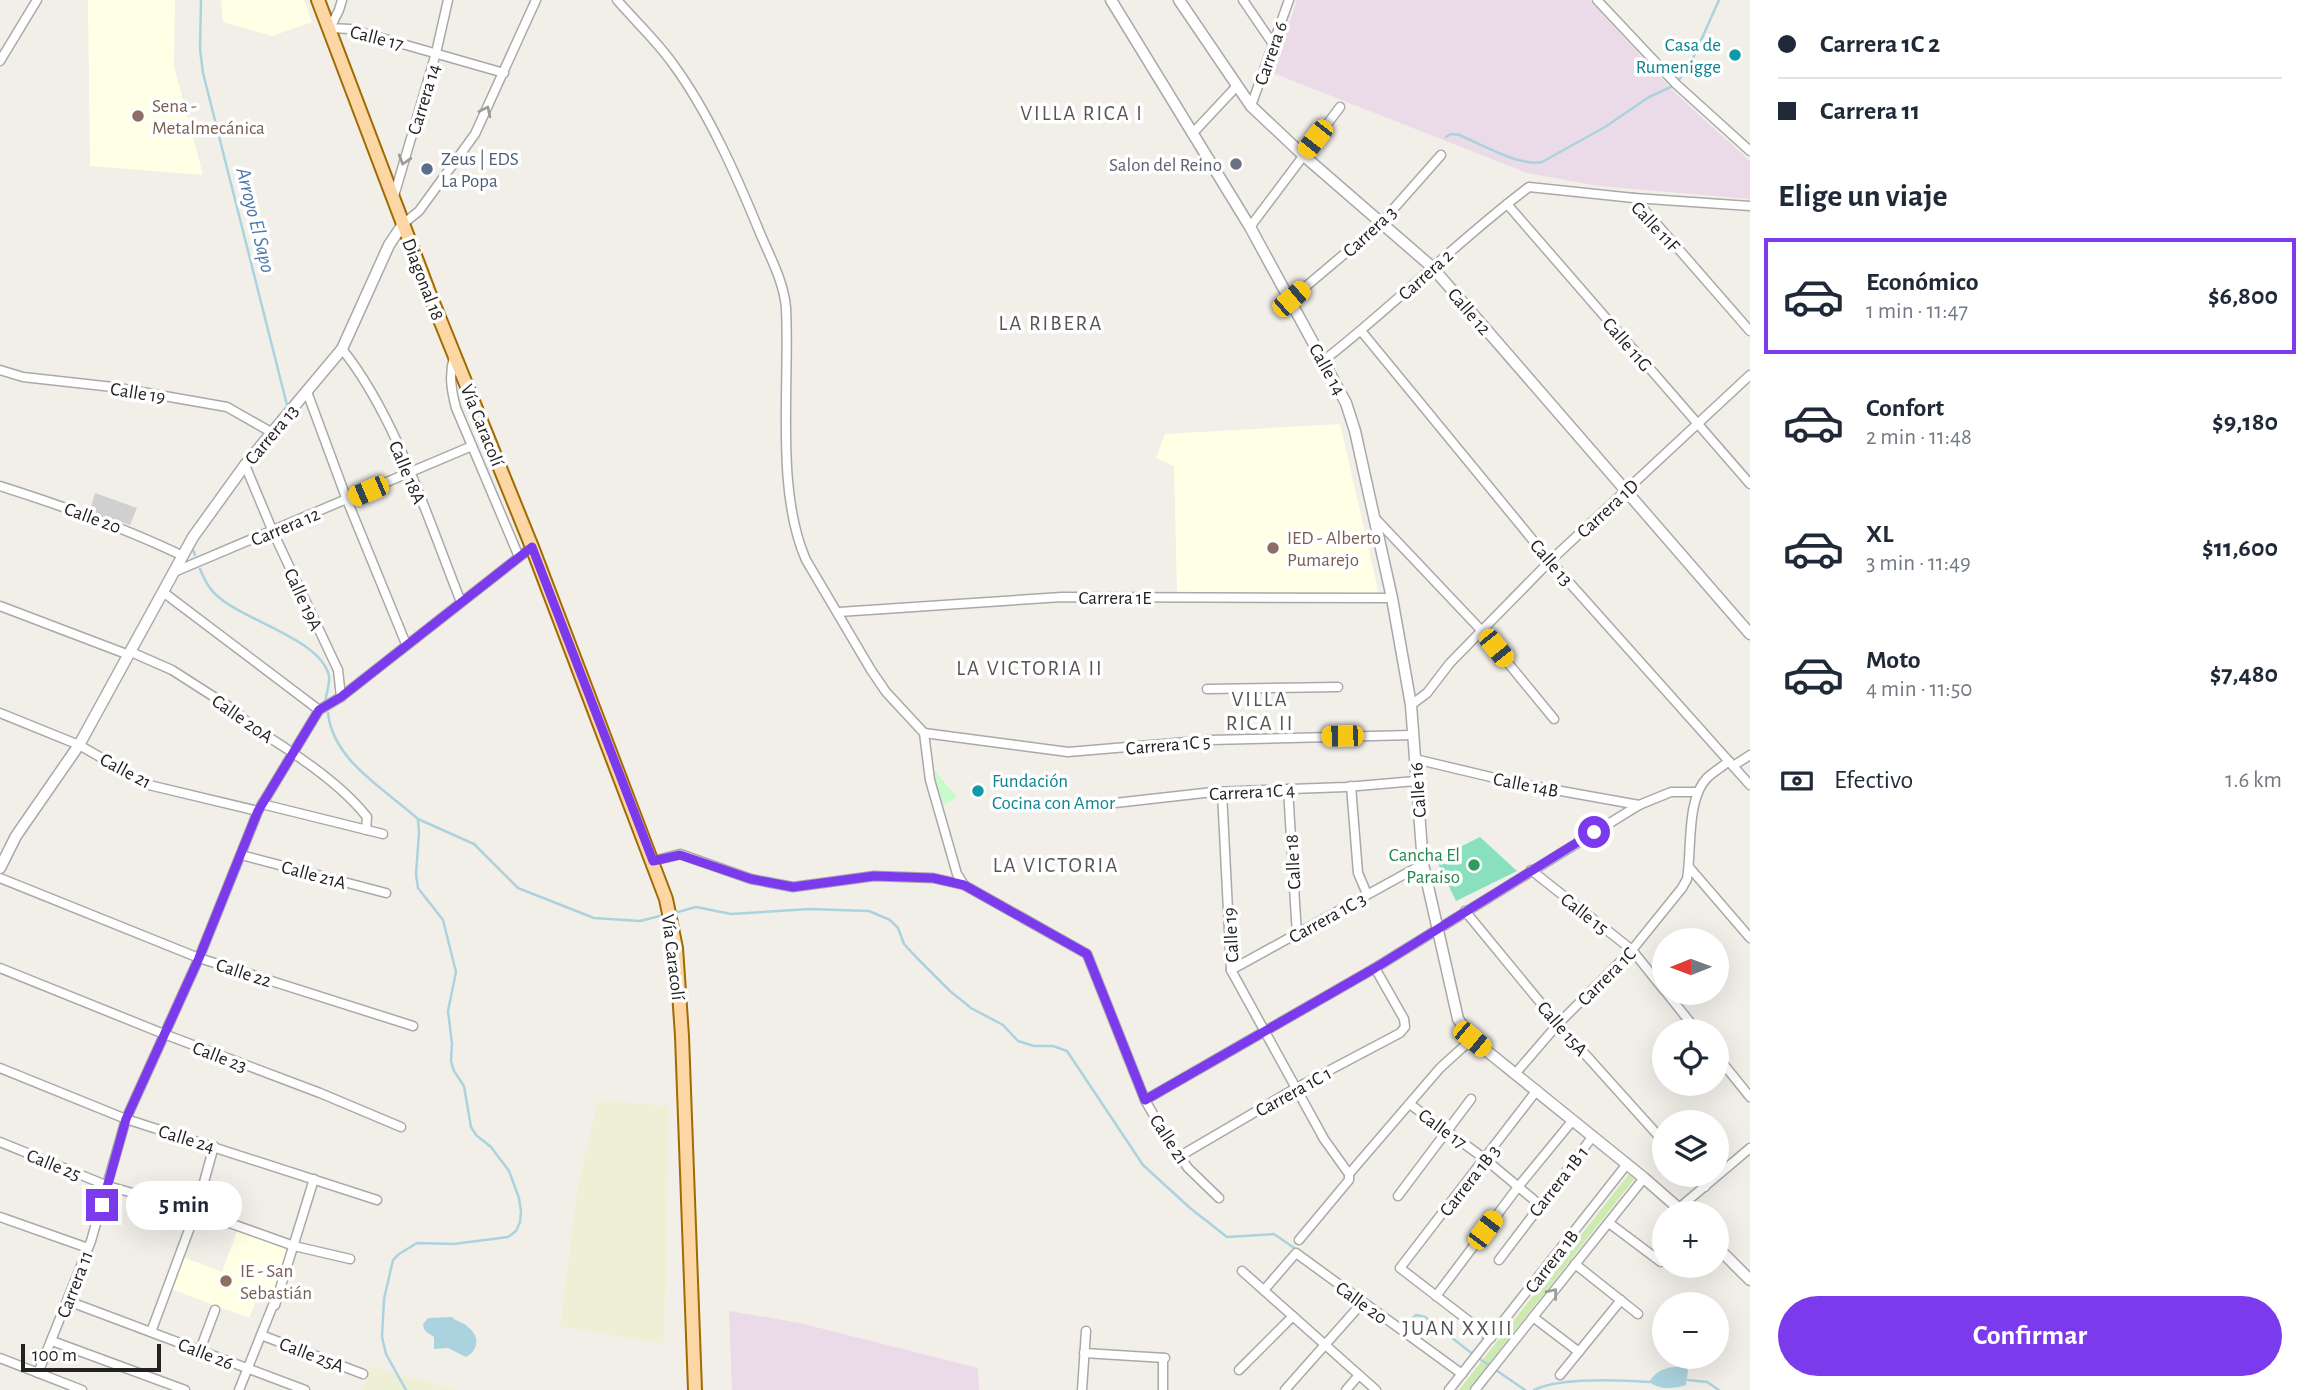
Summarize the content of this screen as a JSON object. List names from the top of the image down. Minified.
{"streets":{"main road":["Diagonal 18","Vía Caracolí"],"street":["Calle 17","Carrera 6","Carrera 14","Calle 11F","Carrera 3","Carrera 2","Calle 12","Calle 11G","Calle 14","Calle 19","Carrera 13","Calle 18A","Carrera 1D","Calle 20","Carrera 12","Calle 13","Carrera 1E","Calle 19A","Calle 20A","Carrera 1C 5","Calle 21","Calle 14B","Calle 16","Carrera 1C 4","Calle 18","Calle 21A","Calle 15","Carrera 1C 3","Calle 22","Carrera 1C","Calle 15A","Calle 23","Carrera 1C 1","Calle 24","Calle 25","Carrera 1B 3","Carrera 1B 1","Carrera 1B","Carrera 11","Calle 26","Calle 25A"]},"crossings":[["Calle 17","Carrera 14"],["Calle 17","Diagonal 18"],["Calle 17","Carrera 13"],["Calle 17","Carrera 1B 3"],["Calle 17","Carrera 1B 1"],["Carrera 6","Calle 12"],["Carrera 6","Calle 14"],["Carrera 14","Diagonal 18"],["Calle 11F","Carrera 2"],["Carrera 3","Calle 12"],["Carrera 3","Calle 14"],["Carrera 2","Calle 12"],["Carrera 2","Calle 11G"],["Carrera 2","Calle 14"],["Carrera 2","Calle 13"],["Diagonal 18","Vía Caracolí"],["Diagonal 18","Carrera 13"],["Diagonal 18","Carrera 12"],["Diagonal 18","Carrera 11"],["Calle 12","Carrera 1D"],["Calle 11G","Carrera 1D"],["Calle 14","Calle 16"],["Calle 19","Carrera 13"],["Calle 19","Carrera 1C 4"],["Calle 19","Carrera 1C 3"],["Calle 19","Carrera 1C 1"],["Vía Caracolí","Carrera 11"],["Carrera 13","Calle 18A"],["Carrera 13","Calle 20"],["Carrera 13","Carrera 12"],["Carrera 13","Calle 19A"],["Carrera 13","Calle 20A"],["Carrera 13","Calle 21"],["Calle 18A","Carrera 12"],["Calle 18A","Carrera 11"],["Carrera 1D","Calle 13"],["Carrera 1D","Calle 16"],["Calle 20","Carrera 1B"],["Carrera 12","Calle 19A"],["Carrera 1E","Calle 16"],["Calle 19A","Carrera 11"],["Calle 20A","Calle 21"],["Calle 20A","Carrera 11"],["Carrera 1C 5","Calle 16"],["Calle 21","Carrera 1C 1"],["Calle 21","Carrera 11"],["Calle 14B","Calle 16"],["Calle 16","Carrera 1C 4"],["Calle 16","Carrera 1C 3"],["Calle 16","Carrera 1C"],["Calle 16","Carrera 1B 3"],["Calle 16","Carrera 1B 1"],["Calle 16","Carrera 1B"],["Carrera 1C 4","Calle 18"],["Calle 18","Carrera 1C 3"],["Calle 21A","Carrera 11"],["Calle 15","Carrera 1C"],["Calle 22","Carrera 11"],["Carrera 1C","Calle 15A"],["Calle 23","Carrera 11"],["Calle 24","Carrera 11"],["Calle 25","Carrera 11"],["Carrera 11","Calle 26"]],"one_way":["Carrera 14"],"districts":["VILLA RICA I","LA RIBERA","LA VICTORIA II","VILLA RICA II","LA VICTORIA","JUAN XXIII"],"water":["Arroyo El Sapo"],"places":["Casa de Rumenigge","Sena - Metalmecánica","Salon del Reino","Zeus | EDS La Popa","IED - Alberto Pumarejo","Fundación Cocina con Amor","Cancha El Paraiso","IE - San Sebastián"],"scale_bar":"100 m","north":"left","page":{"banner":["Carrera 1C 2","Carrera 11"],"heading":"Elige un viaje","list":[{"name":"Económico","note":"1 min · 11:47","value":"$6,800"},{"name":"Confort","note":"2 min · 11:48","value":"$9,180"},{"name":"XL","note":"3 min · 11:49","value":"$11,600"},{"name":"Moto","note":"4 min · 11:50","value":"$7,480"}],"pay":["Efectivo","1.6 km"],"map_buttons":["+","−"],"bubble":"5 min","buttons":"Confirmar","scale":"100 m"}}
